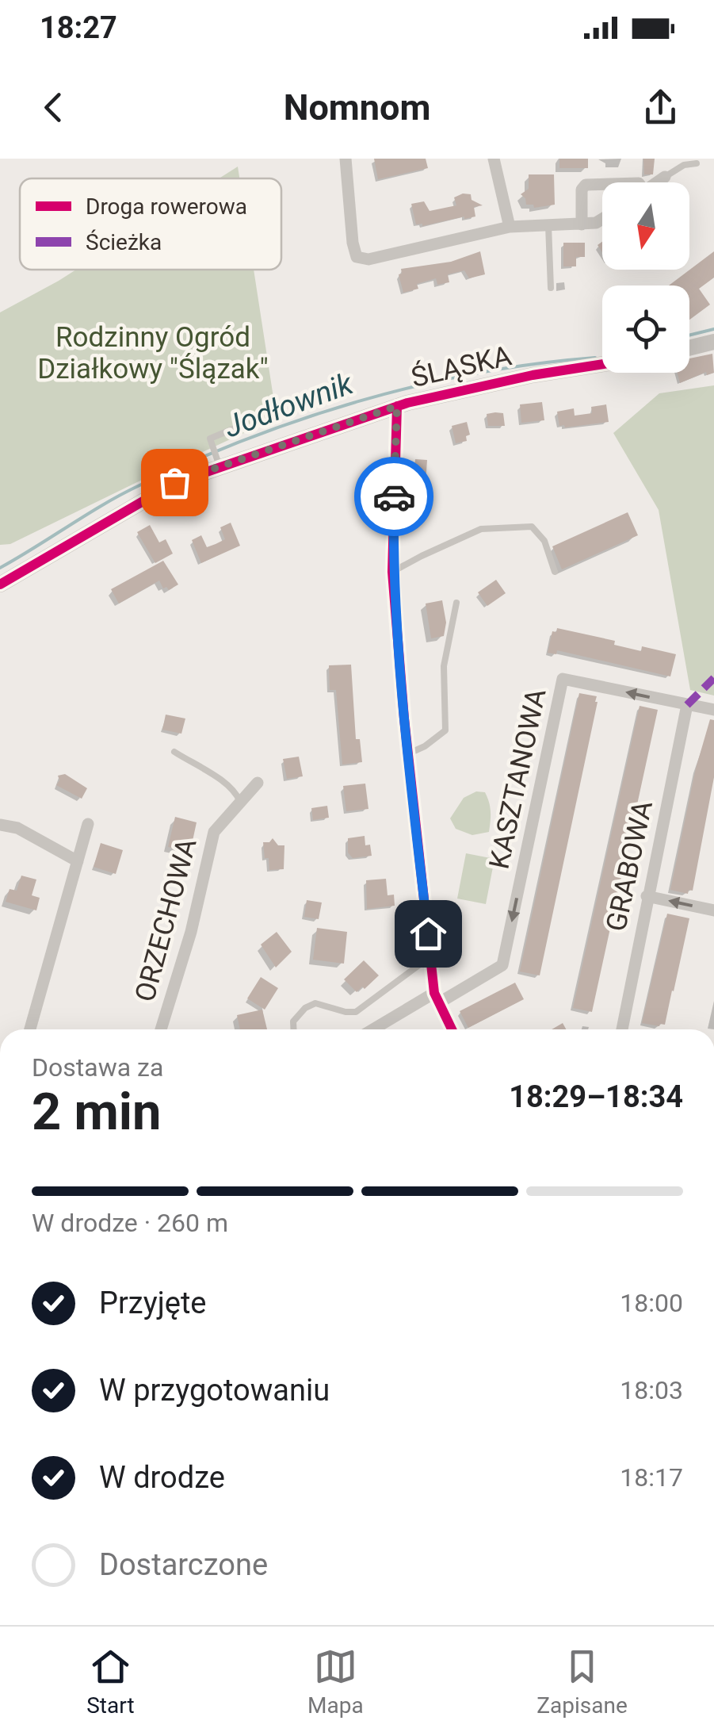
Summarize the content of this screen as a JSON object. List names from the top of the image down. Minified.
{"streets":{"street":["ŚLĄSKA","KASZTANOWA","GRABOWA","ORZECHOWA"]},"crossings":[["KASZTANOWA","GRABOWA"]],"water":["Jodłownik"],"parks":["Rodzinny Ogród Działkowy \"Ślązak\""],"legend":["Droga rowerowa","Ścieżka"],"north":"bottom","page":{"status":"18:27","header":"Nomnom","heading":["2 min","Dostawa za","18:29–18:34"],"bar":"W drodze · 260 m","list":[["Przyjęte","18:00"],["W przygotowaniu","18:03"],["W drodze","18:17"],"Dostarczone"],"tabs":["Start","Mapa","Zapisane"]}}
